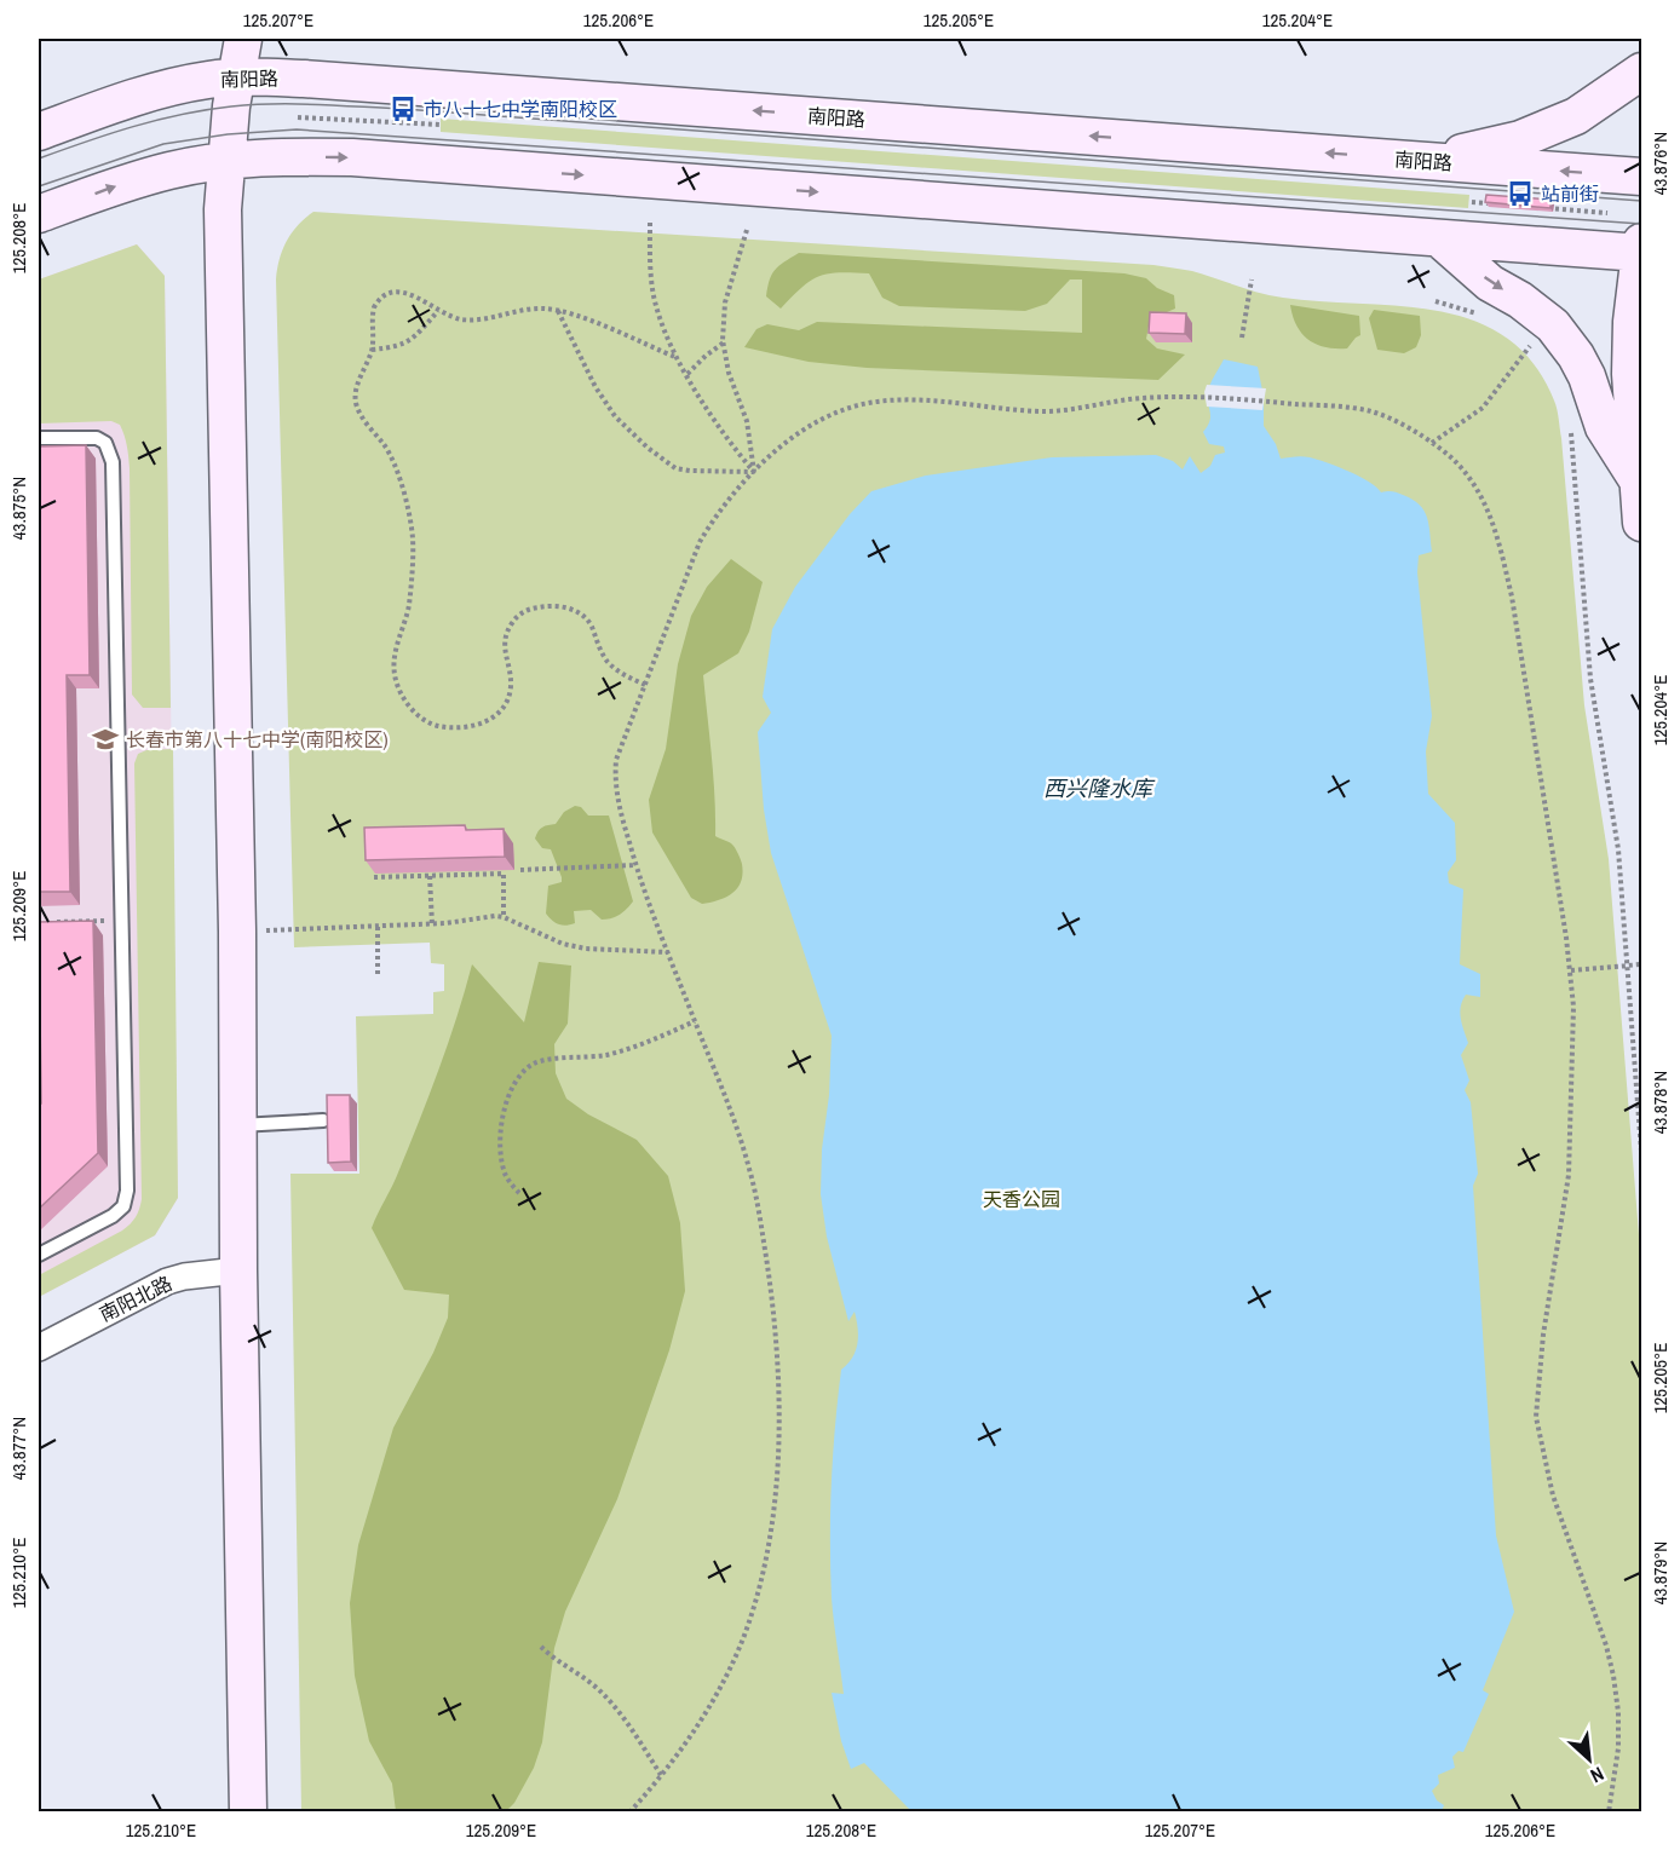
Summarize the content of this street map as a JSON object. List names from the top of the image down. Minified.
{"streets":{"main road":["南阳路"],"street":["南阳北路"]},"water":["西兴隆水库"],"parks":["天香公园"],"places":{"bus stop":["市八十七中学南阳校区","站前街"],"school or university":["长春市第八十七中学(南阳校区)"]},"north":"bottom right","coordinates":["125.207°E","125.206°E","125.205°E","125.204°E","43.876°N","125.208°E","43.875°N","125.209°E","43.878°N","43.877°N","43.879°N","125.210°E"]}
